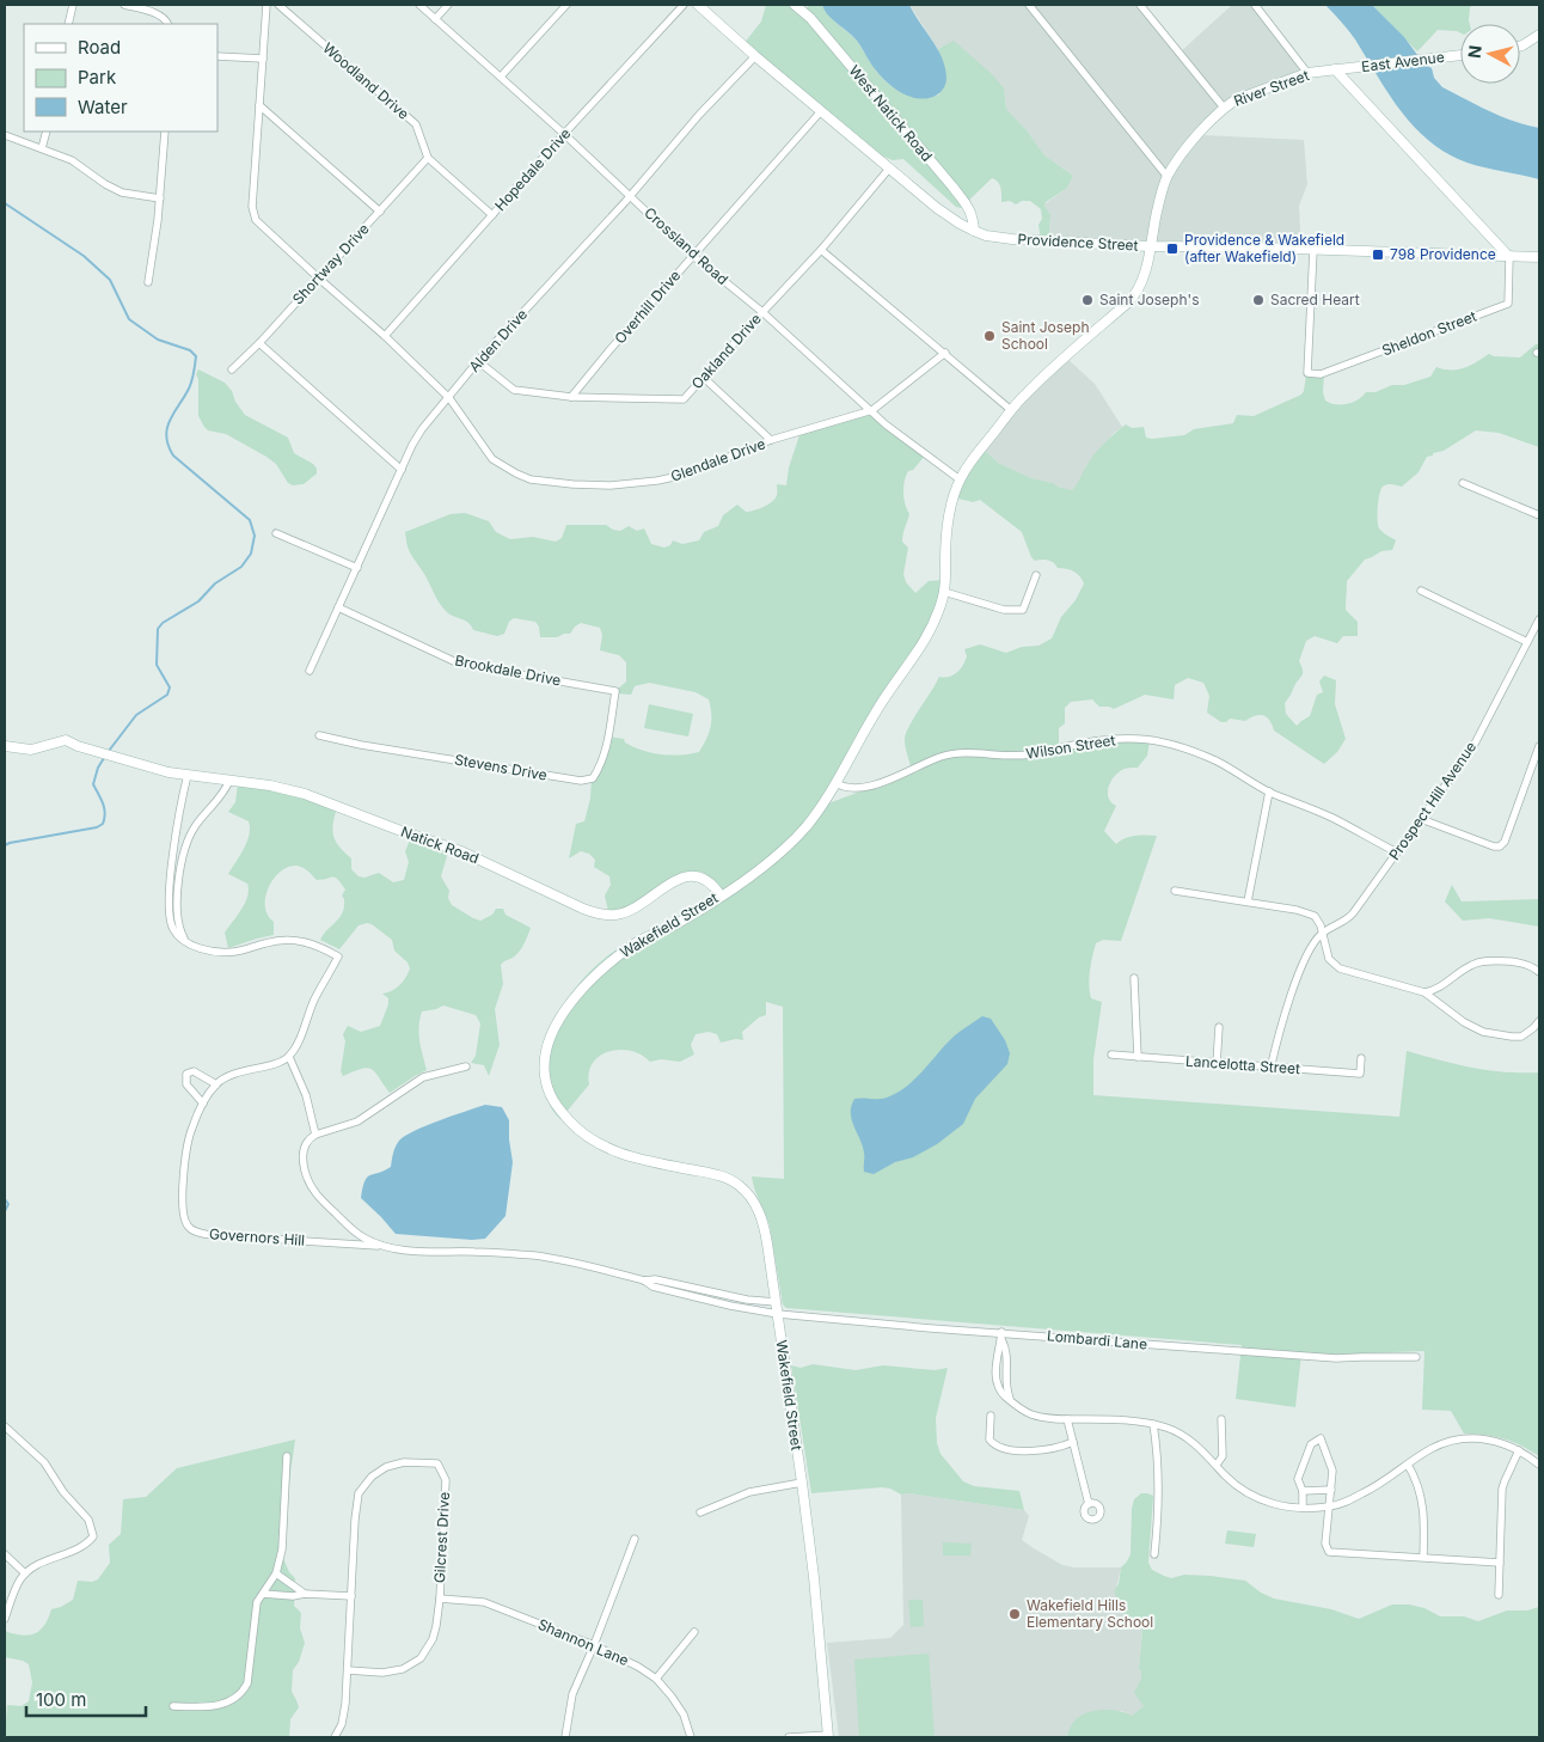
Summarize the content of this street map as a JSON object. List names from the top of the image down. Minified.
{"streets":{"street":["East Avenue","Woodland Drive","River Street","West Natick Road","Hopedale Drive","Providence Street","Crossland Road","Shortway Drive","Overhill Drive","Sheldon Street","Alden Drive","Oakland Drive","Glendale Drive","Brookdale Drive","Wilson Street","Stevens Drive","Prospect Hill Avenue","Natick Road","Wakefield Street","Lancelotta Street","Governors Hill","Lombardi Lane","Gilcrest Drive","Shannon Lane"]},"crossings":[["East Avenue","River Street"],["Woodland Drive","Hopedale Drive"],["Woodland Drive","Shortway Drive"],["River Street","Providence Street"],["River Street","Wakefield Street"],["West Natick Road","Providence Street"],["Hopedale Drive","Crossland Road"],["Hopedale Drive","Glendale Drive"],["Providence Street","Overhill Drive"],["Providence Street","Sheldon Street"],["Providence Street","Alden Drive"],["Providence Street","Oakland Drive"],["Providence Street","Wakefield Street"],["Crossland Road","Overhill Drive"],["Crossland Road","Alden Drive"],["Crossland Road","Oakland Drive"],["Crossland Road","Glendale Drive"],["Crossland Road","Wakefield Street"],["Shortway Drive","Glendale Drive"],["Overhill Drive","Oakland Drive"],["Alden Drive","Oakland Drive"],["Alden Drive","Glendale Drive"],["Alden Drive","Brookdale Drive"],["Brookdale Drive","Stevens Drive"],["Wilson Street","Prospect Hill Avenue"],["Wilson Street","Wakefield Street"],["Natick Road","Wakefield Street"],["Wakefield Street","Governors Hill"],["Wakefield Street","Lombardi Lane"],["Governors Hill","Lombardi Lane"],["Gilcrest Drive","Shannon Lane"]],"places":{"transit":["Providence & Wakefield (after Wakefield)","798 Providence"],"other":["Saint Joseph's","Sacred Heart","Saint Joseph School","Wakefield Hills Elementary School"]},"legend":["Road","Park","Water"],"scale_bar":"100 m","north":"left"}
